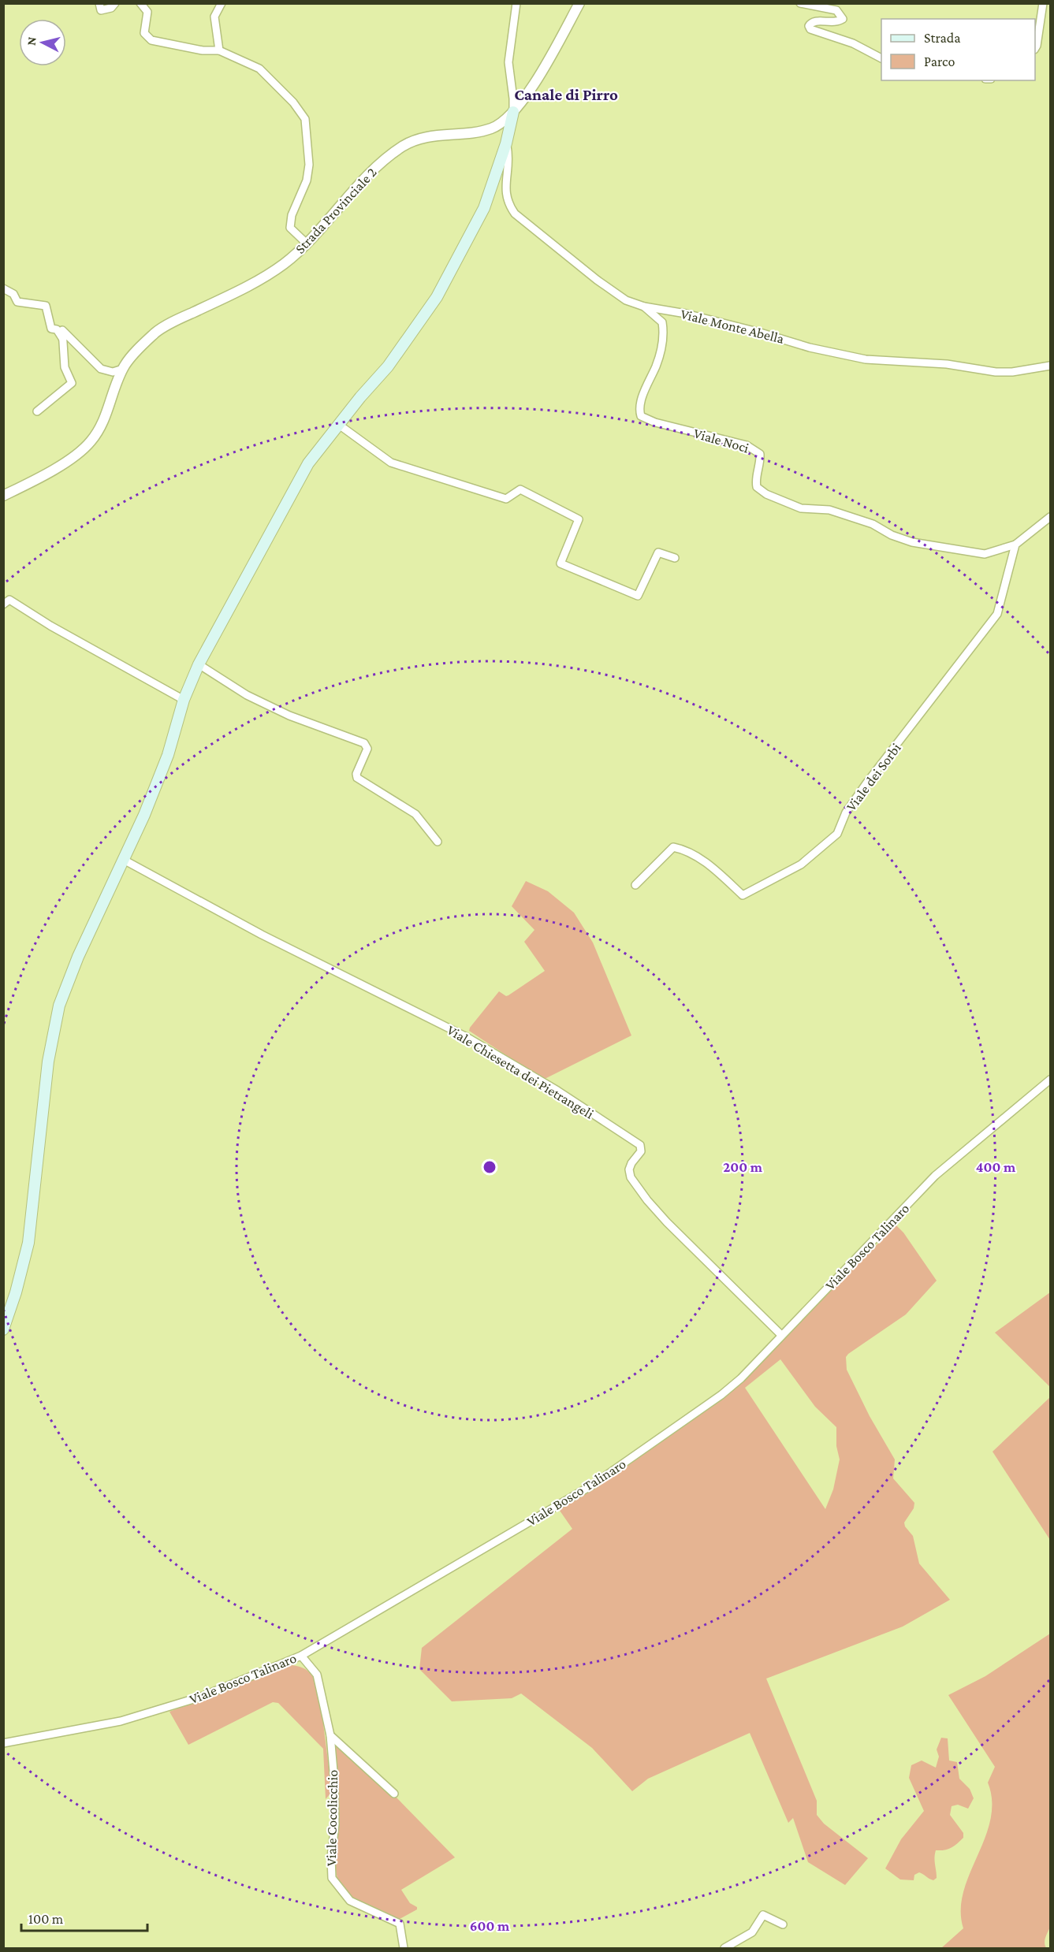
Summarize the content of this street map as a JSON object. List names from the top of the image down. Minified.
{"streets":{"street":["Strada Provinciale 2","Viale Monte Abella","Viale Noci","Viale dei Sorbi","Viale Chiesetta dei Pietrangeli","Viale Bosco Talinaro","Viale Cocolicchio"]},"crossings":[["Viale Monte Abella","Viale Noci"],["Viale Noci","Viale dei Sorbi"],["Viale Chiesetta dei Pietrangeli","Viale Bosco Talinaro"],["Viale Bosco Talinaro","Viale Cocolicchio"]],"districts":["Canale di Pirro"],"legend":["Strada","Parco"],"scale_bar":"100 m","north":"left","rings":["200 m","400 m","600 m"]}
